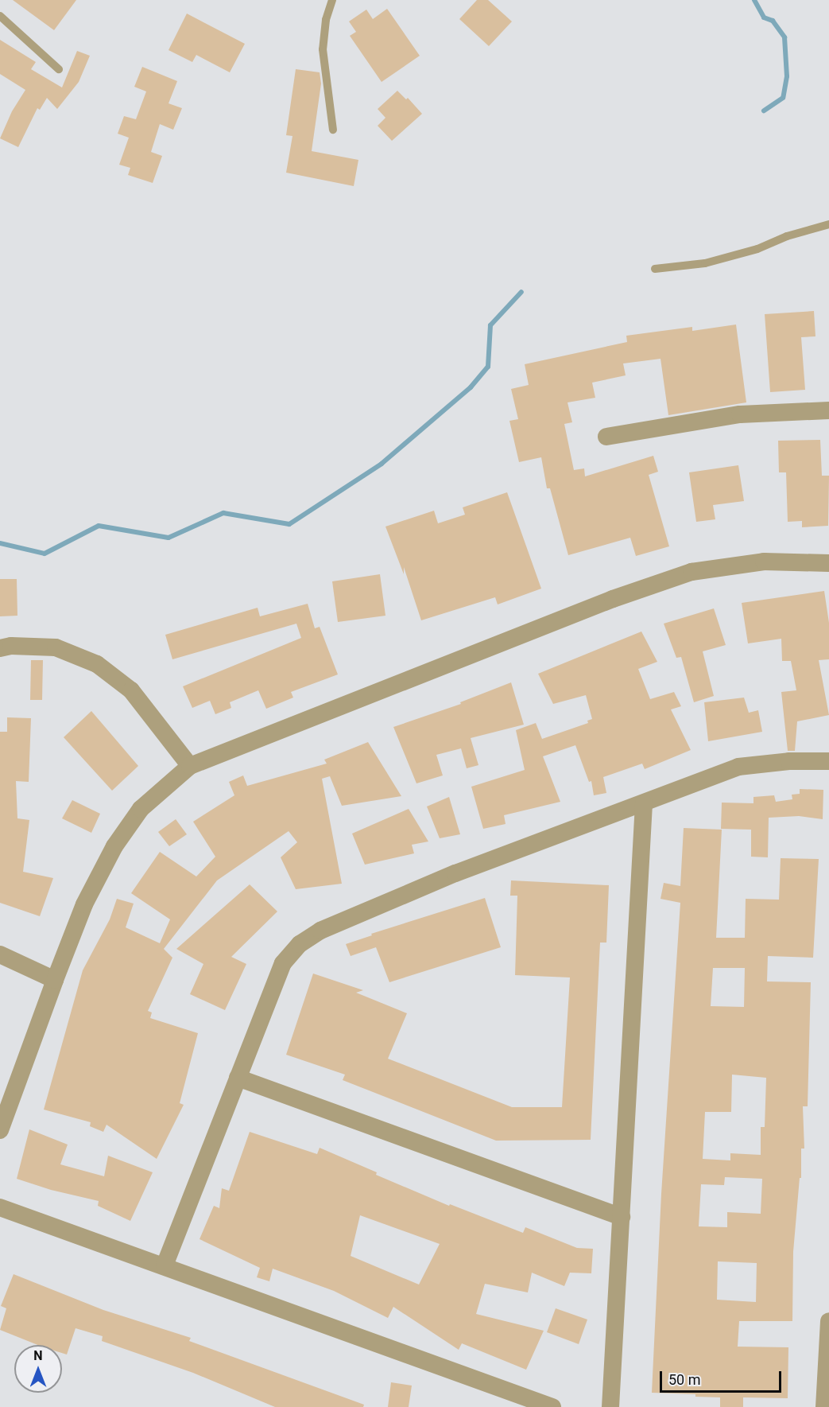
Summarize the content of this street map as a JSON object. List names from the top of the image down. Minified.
{"scale_bar":"50 m","north":"top"}
